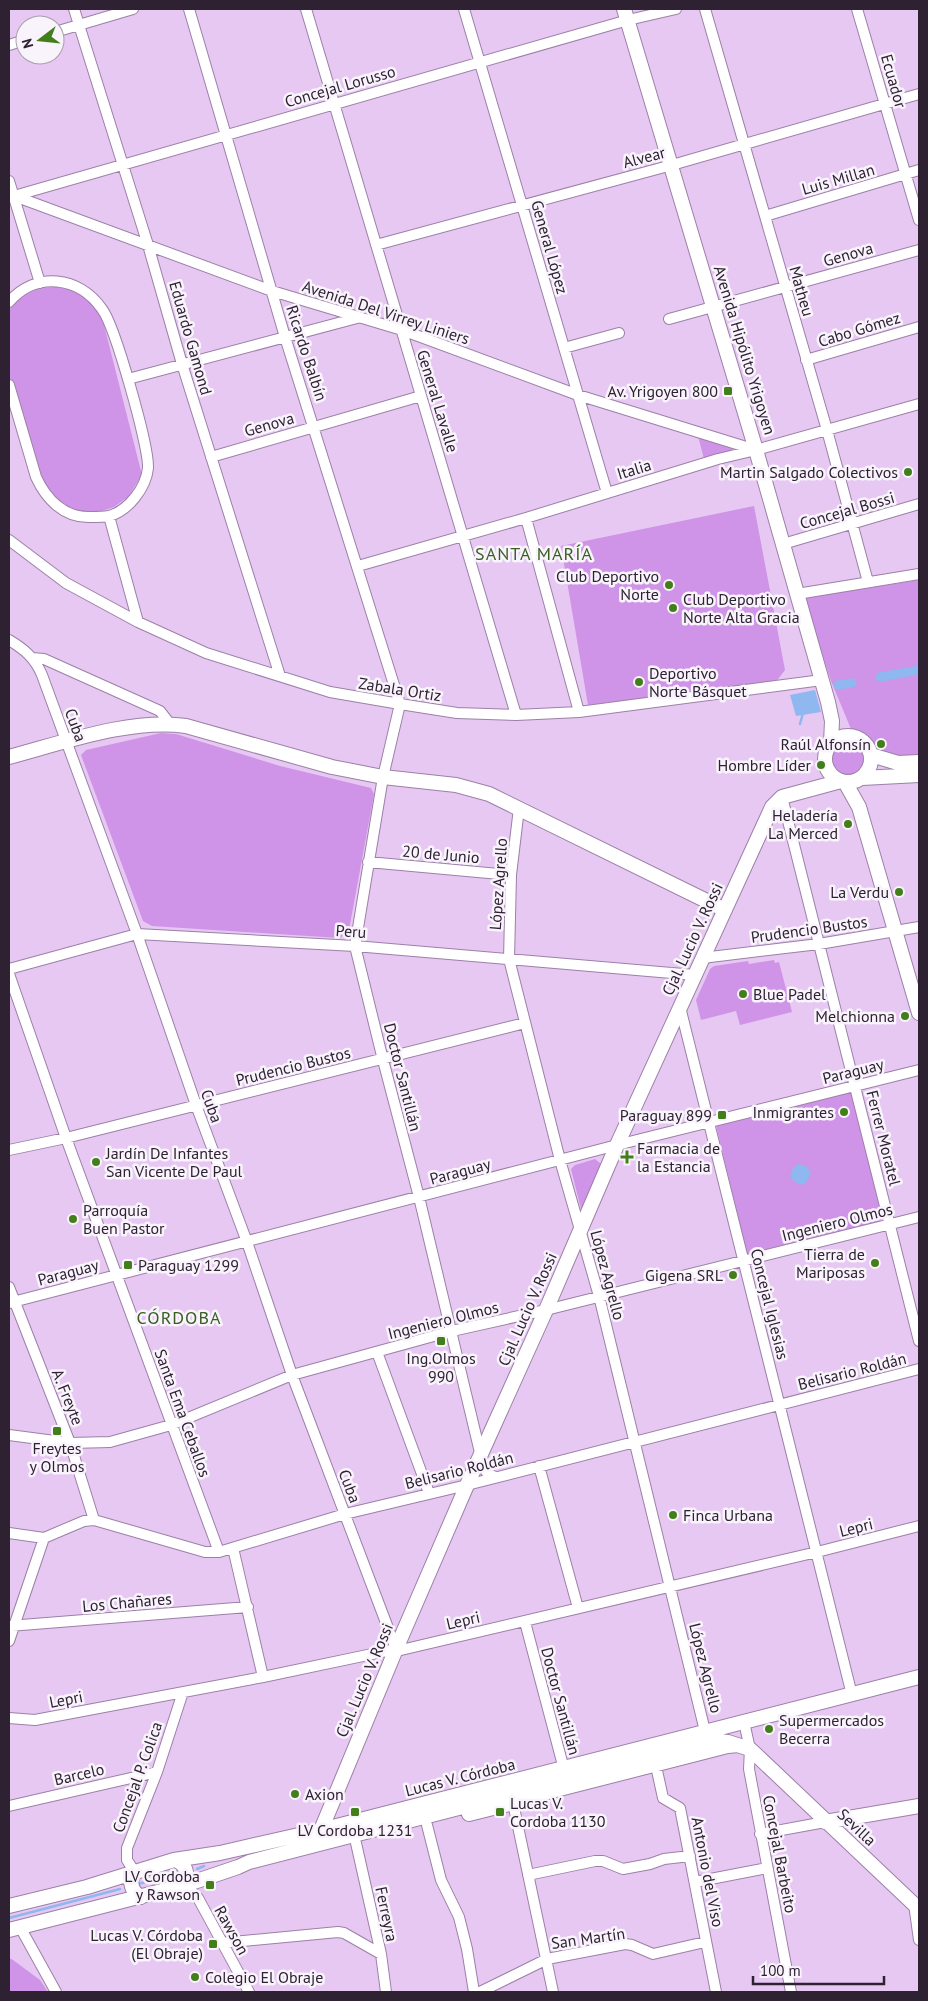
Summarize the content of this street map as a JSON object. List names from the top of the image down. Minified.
{"streets":{"main road":["Avenida Hipólito Yrigoyen","Cjal. Lucio V. Rossi","Lucas V. Córdoba","Sevilla"],"street":["Ecuador","Concejal Lorusso","Alvear","Luis Millan","General López","Genova","Matheu","Avenida Del Virrey Liniers","Cabo Gómez","Eduardo Gamond","Ricardo Balbín","General Lavalle","Italia","Concejal Bossi","Zabala Ortiz","Cuba","20 de Junio","López Agrello","Prudencio Bustos","Peru","Paraguay","Doctor Santillán","Ferrer Moratel","Ingeniero Olmos","Concejal Iglesias","Belisario Roldán","A. Freyte","Santa Ema Ceballos","Lepri","Los Chañares","Barcelo","Concejal P. Colica","Concejal Barbeito","Antonio del Viso","Ferreyra","Rawson","San Martín"]},"crossings":[["Ecuador","Alvear"],["Ecuador","Luis Millan"],["Concejal Lorusso","General López"],["Concejal Lorusso","Avenida Del Virrey Liniers"],["Concejal Lorusso","Eduardo Gamond"],["Concejal Lorusso","Avenida Hipólito Yrigoyen"],["Concejal Lorusso","Ricardo Balbín"],["Concejal Lorusso","General Lavalle"],["Alvear","General López"],["Alvear","Matheu"],["Alvear","Avenida Hipólito Yrigoyen"],["Alvear","General Lavalle"],["Luis Millan","Matheu"],["General López","Avenida Del Virrey Liniers"],["General López","Italia"],["Genova","Matheu"],["Genova","Eduardo Gamond"],["Genova","Avenida Hipólito Yrigoyen"],["Genova","Ricardo Balbín"],["Genova","General Lavalle"],["Matheu","Cabo Gómez"],["Matheu","Italia"],["Matheu","Concejal Bossi"],["Avenida Del Virrey Liniers","Eduardo Gamond"],["Avenida Del Virrey Liniers","Avenida Hipólito Yrigoyen"],["Avenida Del Virrey Liniers","Ricardo Balbín"],["Avenida Del Virrey Liniers","General Lavalle"],["Avenida Del Virrey Liniers","Italia"],["Eduardo Gamond","Zabala Ortiz"],["Avenida Hipólito Yrigoyen","Italia"],["Avenida Hipólito Yrigoyen","Concejal Bossi"],["Avenida Hipólito Yrigoyen","Zabala Ortiz"],["Ricardo Balbín","Italia"],["Ricardo Balbín","Zabala Ortiz"],["Ricardo Balbín","Doctor Santillán"],["General Lavalle","Italia"],["General Lavalle","Zabala Ortiz"],["Zabala Ortiz","Doctor Santillán"],["Cuba","Prudencio Bustos"],["Cuba","Peru"],["Cuba","Cjal. Lucio V. Rossi"],["Cuba","Paraguay"],["Cuba","Ingeniero Olmos"],["Cuba","Belisario Roldán"],["Cuba","Lepri"],["20 de Junio","López Agrello"],["20 de Junio","Doctor Santillán"],["López Agrello","Prudencio Bustos"],["López Agrello","Peru"],["López Agrello","Cjal. Lucio V. Rossi"],["López Agrello","Paraguay"],["López Agrello","Ingeniero Olmos"],["López Agrello","Belisario Roldán"],["López Agrello","Lepri"],["López Agrello","Lucas V. Córdoba"],["Prudencio Bustos","Cjal. Lucio V. Rossi"],["Prudencio Bustos","Doctor Santillán"],["Prudencio Bustos","Ferrer Moratel"],["Prudencio Bustos","Santa Ema Ceballos"],["Peru","Cjal. Lucio V. Rossi"],["Peru","Doctor Santillán"],["Cjal. Lucio V. Rossi","Paraguay"],["Cjal. Lucio V. Rossi","Doctor Santillán"],["Cjal. Lucio V. Rossi","Ferrer Moratel"],["Cjal. Lucio V. Rossi","Ingeniero Olmos"],["Cjal. Lucio V. Rossi","Concejal Iglesias"],["Cjal. Lucio V. Rossi","Belisario Roldán"],["Cjal. Lucio V. Rossi","Lepri"],["Cjal. Lucio V. Rossi","Lucas V. Córdoba"],["Paraguay","Doctor Santillán"],["Paraguay","Ferrer Moratel"],["Paraguay","Concejal Iglesias"],["Paraguay","A. Freyte"],["Paraguay","Santa Ema Ceballos"],["Doctor Santillán","Ingeniero Olmos"],["Doctor Santillán","Belisario Roldán"],["Doctor Santillán","Lepri"],["Doctor Santillán","Lucas V. Córdoba"],["Ferrer Moratel","Ingeniero Olmos"],["Ingeniero Olmos","Concejal Iglesias"],["Ingeniero Olmos","A. Freyte"],["Ingeniero Olmos","Santa Ema Ceballos"],["Concejal Iglesias","Belisario Roldán"],["Concejal Iglesias","Lepri"],["Concejal Iglesias","Lucas V. Córdoba"],["Belisario Roldán","A. Freyte"],["Belisario Roldán","Santa Ema Ceballos"],["Lepri","Concejal P. Colica"],["Barcelo","Concejal P. Colica"],["Concejal P. Colica","Lucas V. Córdoba"],["Lucas V. Córdoba","Sevilla"],["Lucas V. Córdoba","Concejal Barbeito"],["Lucas V. Córdoba","Ferreyra"],["Lucas V. Córdoba","Rawson"],["Sevilla","Concejal Barbeito"],["Antonio del Viso","San Martín"]],"districts":["SANTA MARÍA","CÓRDOBA"],"places":{"transit":["Av. Yrigoyen 800","Paraguay 899","Paraguay 1299","Ing.Olmos 990","Freytes y Olmos","LV Cordoba 1231","Lucas V. Cordoba 1130","LV Cordoba y Rawson","Lucas V. Córdoba (El Obraje)"],"other":["Martin Salgado Colectivos","Club Deportivo Norte","Club Deportivo Norte Alta Gracia","Deportivo Norte Básquet","Raúl Alfonsín","Hombre Líder","Heladería La Merced","La Verdu","Blue Padel","Melchionna","Inmigrantes","Jardín De Infantes San Vicente De Paul","Parroquía Buen Pastor","Tierra de Mariposas","Gigena SRL","Finca Urbana","Supermercados Becerra","Axion","Colegio El Obraje"],"health":["Farmacia de la Estancia"]},"scale_bar":"100 m","north":"left"}
